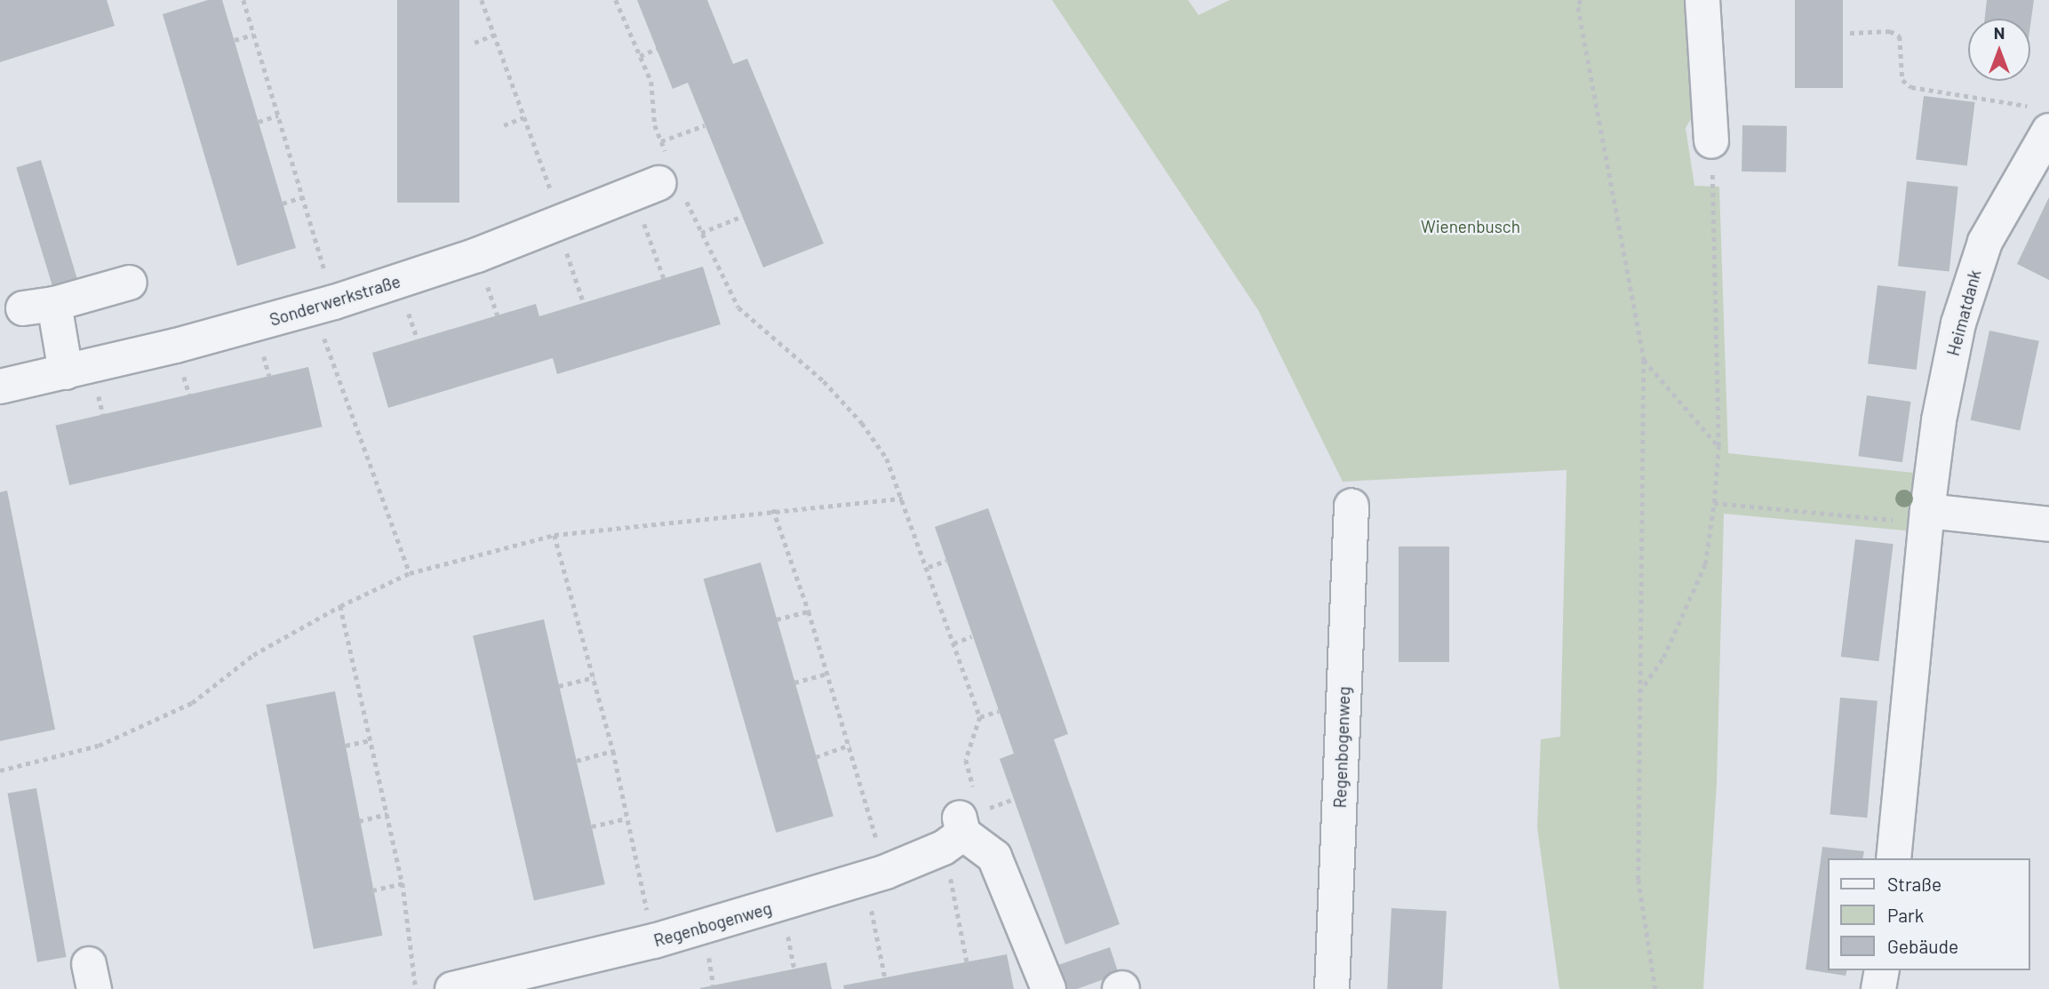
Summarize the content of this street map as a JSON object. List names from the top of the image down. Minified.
{"streets":{"street":["Sonderwerkstraße","Heimatdank","Regenbogenweg"]},"parks":["Wienenbusch"],"legend":["Straße","Park","Gebäude"],"north":"top"}
